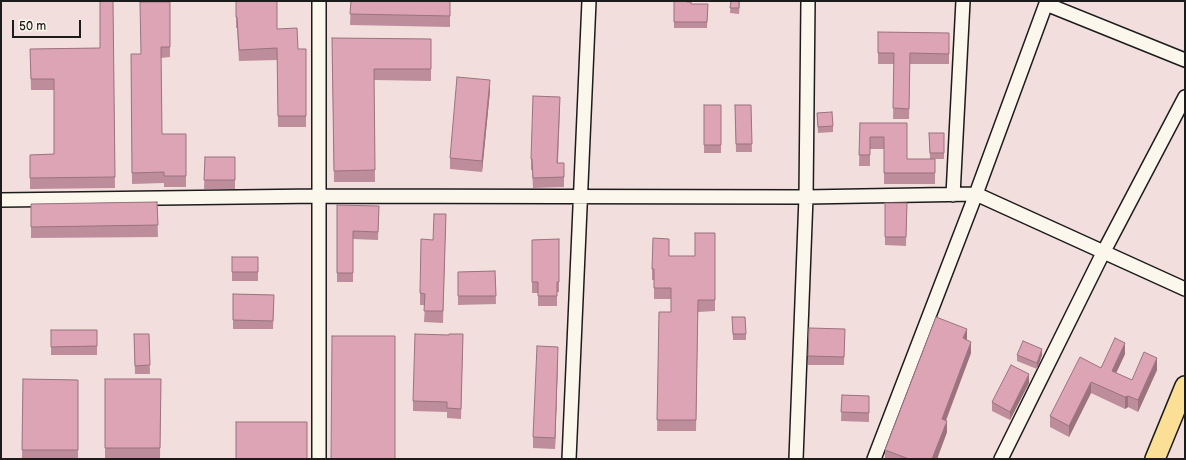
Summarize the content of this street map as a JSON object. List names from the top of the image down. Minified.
{"scale_bar":"50 m"}
